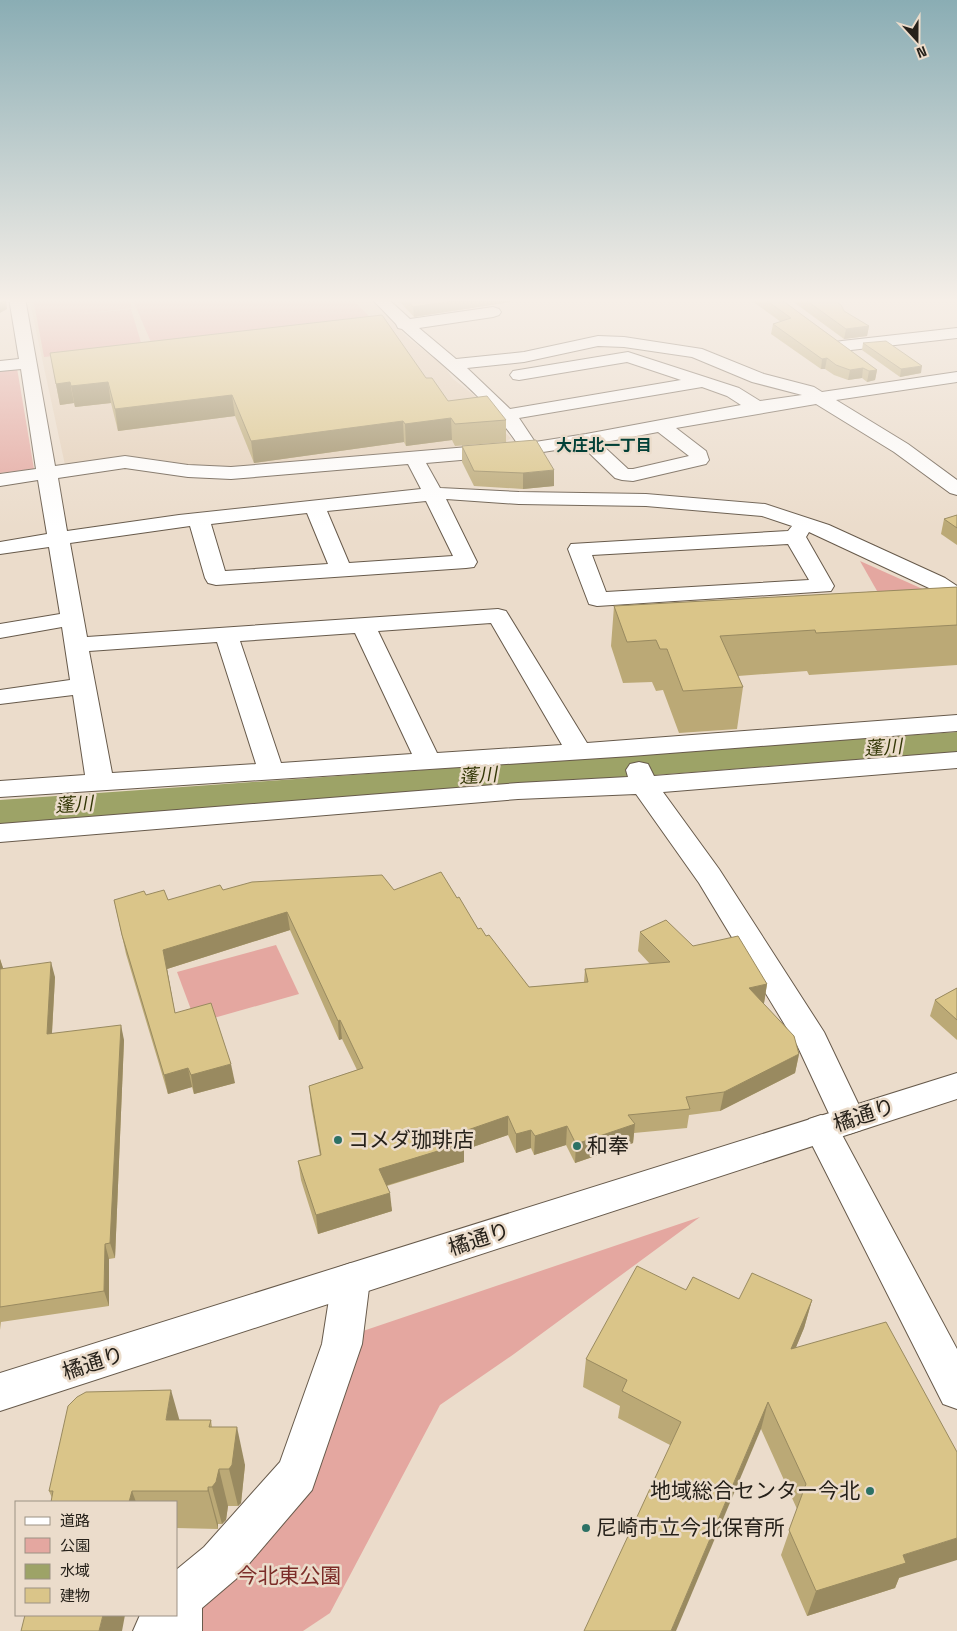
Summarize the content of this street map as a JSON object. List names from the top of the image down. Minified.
{"streets":{"street":["橘通り"]},"districts":["大庄北一丁目"],"water":["蓬川"],"parks":["今北東公園"],"places":["コメダ珈琲店","和奉","地域総合センター今北","尼崎市立今北保育所"],"legend":["道路","公園","水域","建物"],"north":"bottom"}
